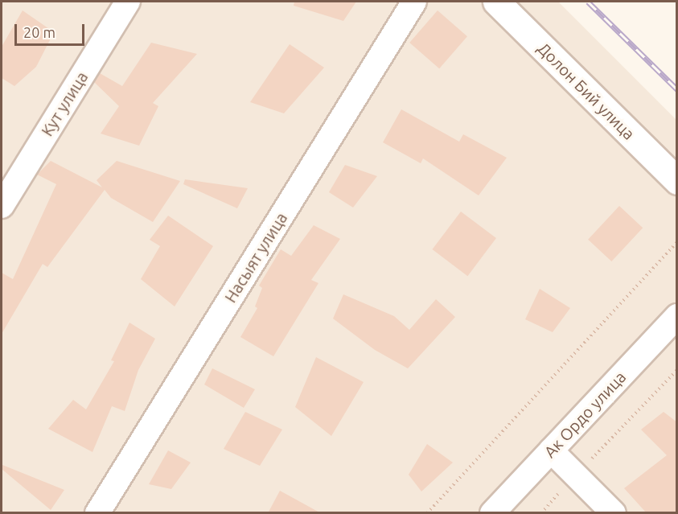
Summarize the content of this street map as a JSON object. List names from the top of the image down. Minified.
{"streets":{"street":["Долон Бий улица","Кут улица","Насыят улица","Ак Ордо улица"]},"scale_bar":"20 m"}
